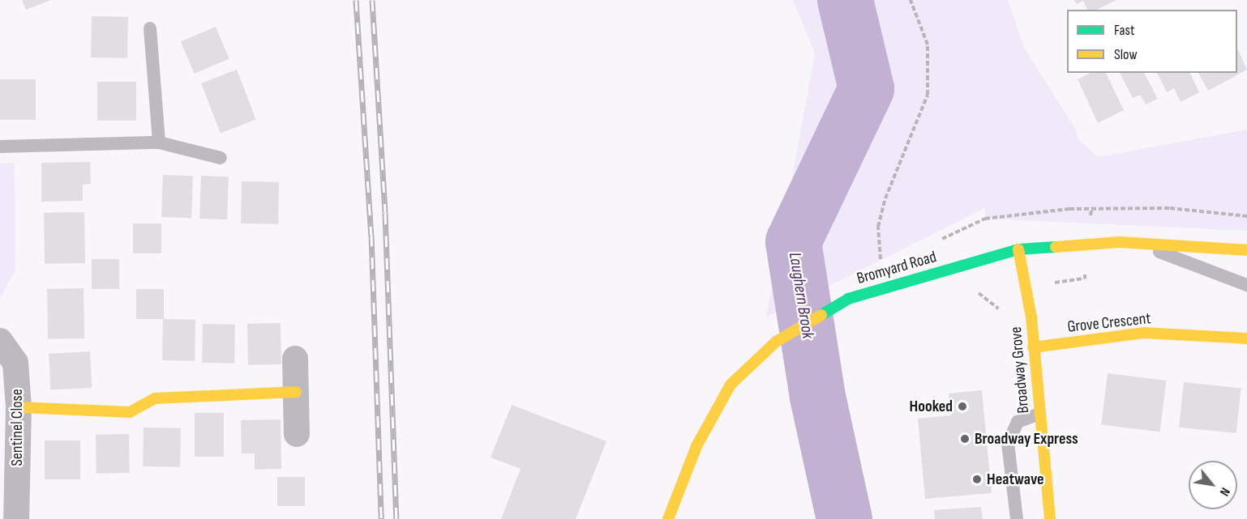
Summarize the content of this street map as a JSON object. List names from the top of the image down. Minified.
{"streets":{"street":["Bromyard Road","Grove Crescent","Broadway Grove","Sentinel Close"]},"crossings":[["Bromyard Road","Broadway Grove"],["Grove Crescent","Broadway Grove"]],"water":["Laughern Brook"],"places":["Hooked","Broadway Express","Heatwave"],"legend":["Fast","Slow"],"north":"bottom right"}
